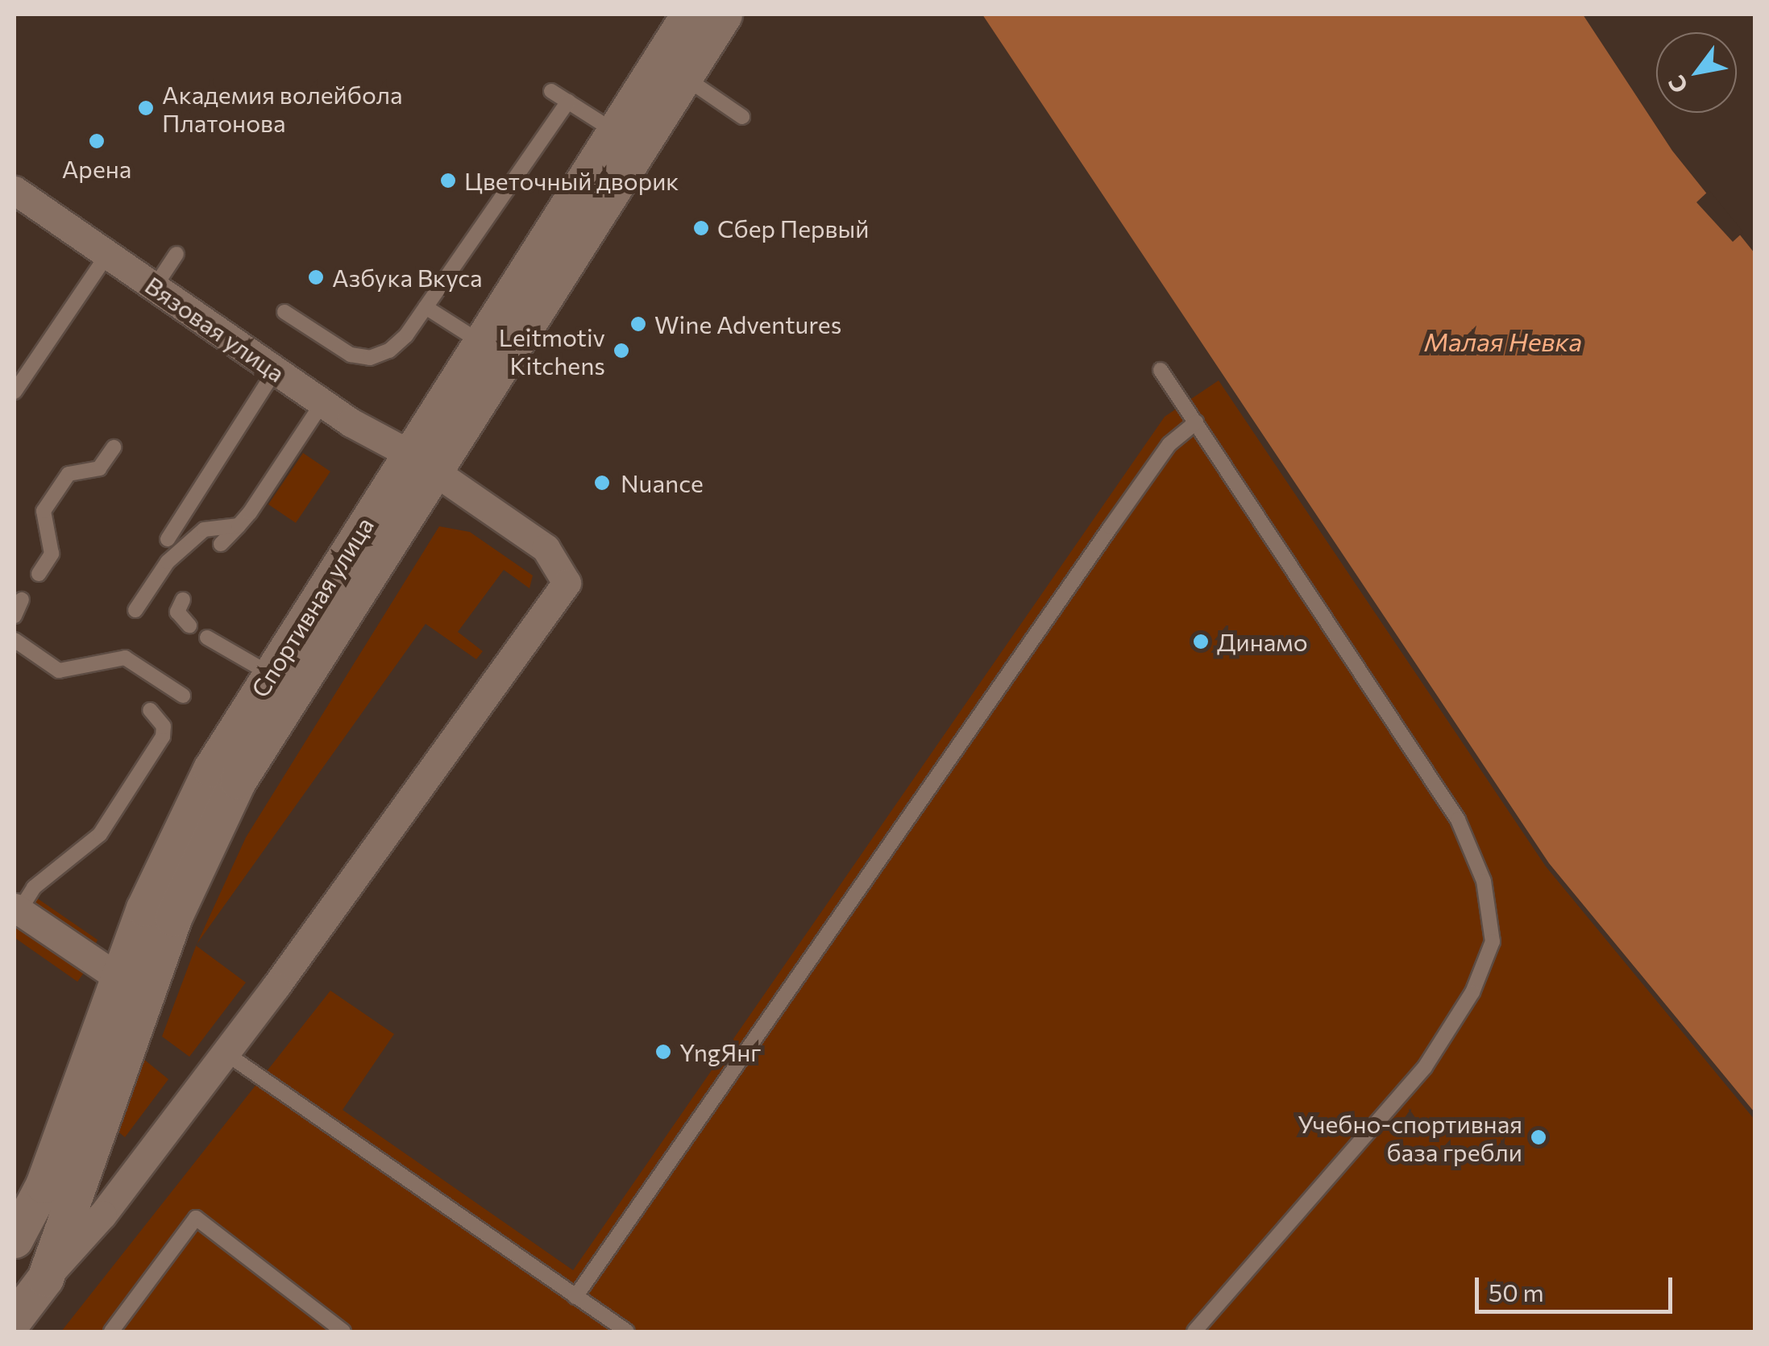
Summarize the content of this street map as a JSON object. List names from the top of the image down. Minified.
{"streets":{"street":["Вязовая улица","Спортивная улица"]},"crossings":[["Вязовая улица","Спортивная улица"]],"water":["Малая Невка"],"places":["Академия волейбола Платонова","Арена","Цветочный дворик","Сбер Первый","Азбука Вкуса","Wine Adventures","Leitmotiv Kitchens","Nuance","Динамо","YngЯнг","Учебно-спортивная база гребли"],"scale_bar":"50 m","north":"bottom left"}
